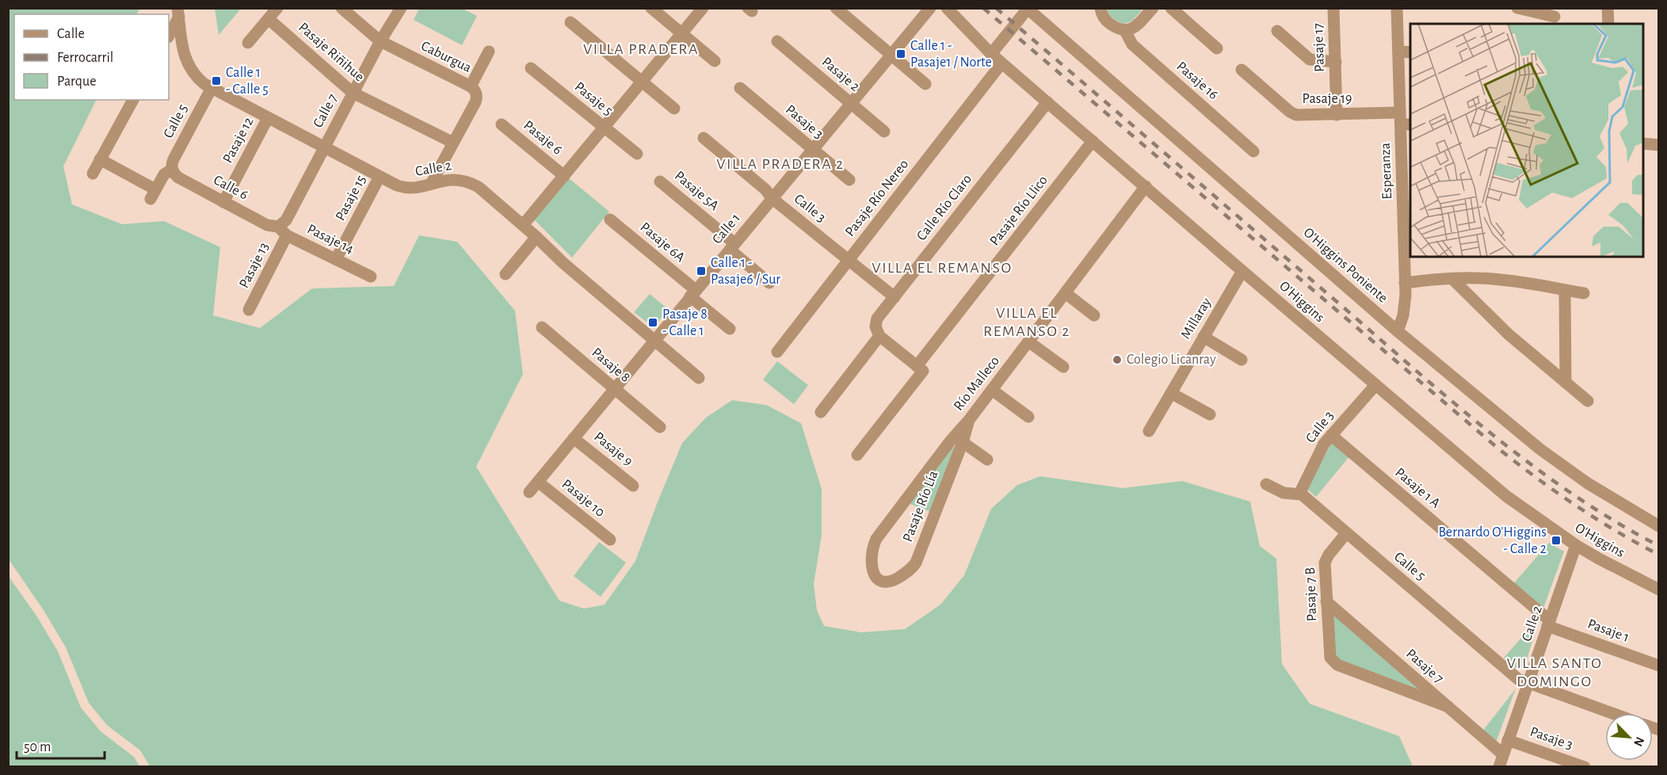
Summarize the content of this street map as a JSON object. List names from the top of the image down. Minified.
{"streets":{"street":["Pasaje 17","Pasaje Riñihue","Caburgua","Pasaje 2","Pasaje 16","Pasaje 5","Pasaje 19","Calle 7","Calle 5","Pasaje 3","Pasaje 6","Pasaje 12","Calle 2","Esperanza","Calle 6","Pasaje 5A","Pasaje 15","Pasaje Río Nereo","Calle Río Claro","Calle 3","Pasaje Río Llico","Calle 1","Pasaje 14","Pasaje 6A","Pasaje 13","O'Higgins Poniente","O'Higgins","Millaray","Pasaje 8","Río Malleco","Pasaje 9","Pasaje 1 A","Pasaje 10","Pasaje Río Lía","Pasaje 7 B","Pasaje 1","Pasaje 7"]},"crossings":[["Pasaje 17","Pasaje 19"],["Pasaje Riñihue","Caburgua"],["Pasaje Riñihue","Calle 7"],["Caburgua","Calle 7"],["Caburgua","Calle 2"],["Pasaje 2","Calle 1"],["Pasaje 19","Esperanza"],["Calle 7","Calle 2"],["Calle 7","Calle 6"],["Calle 7","Pasaje 14"],["Calle 5","Calle 2"],["Calle 5","Calle 6"],["Calle 5","Calle 3"],["Calle 5","Pasaje 7 B"],["Pasaje 3","Calle 2"],["Pasaje 3","Calle 1"],["Pasaje 12","Calle 2"],["Pasaje 12","Calle 6"],["Calle 2","Pasaje 15"],["Calle 2","Calle 1"],["Calle 2","O'Higgins"],["Calle 2","Pasaje 1 A"],["Calle 2","Pasaje 1"],["Calle 2","Pasaje 7"],["Esperanza","O'Higgins Poniente"],["Calle 6","Pasaje 14"],["Pasaje 5A","Calle 1"],["Pasaje 15","Pasaje 14"],["Pasaje Río Nereo","Calle 3"],["Pasaje Río Nereo","O'Higgins"],["Calle Río Claro","Calle 3"],["Calle Río Claro","O'Higgins"],["Calle 3","Calle 1"],["Calle 3","O'Higgins"],["Calle 3","Pasaje 1 A"],["Pasaje Río Llico","O'Higgins"],["Calle 1","Pasaje 6A"],["Calle 1","Pasaje 8"],["Calle 1","Pasaje 9"],["Calle 1","Pasaje 10"],["Pasaje 14","Pasaje 13"],["O'Higgins","Millaray"],["O'Higgins","Río Malleco"],["Río Malleco","Pasaje Río Lía"],["Pasaje 1 A","Pasaje 1"],["Pasaje 7 B","Pasaje 7"]],"districts":["VILLA PRADERA","VILLA PRADERA 2","VILLA EL REMANSO","VILLA EL REMANSO 2","VILLA SANTO DOMINGO"],"places":{"transit":["Calle 1 - Pasaje1 / Norte","Calle 1 - Calle 5","Calle 1 - Pasaje6 / Sur","Pasaje 8 - Calle 1","Bernardo O'Higgins - Calle 2"],"other":["Colegio Licanray"]},"legend":["Calle","Ferrocarril","Parque"],"scale_bar":"50 m","north":"bottom right"}
